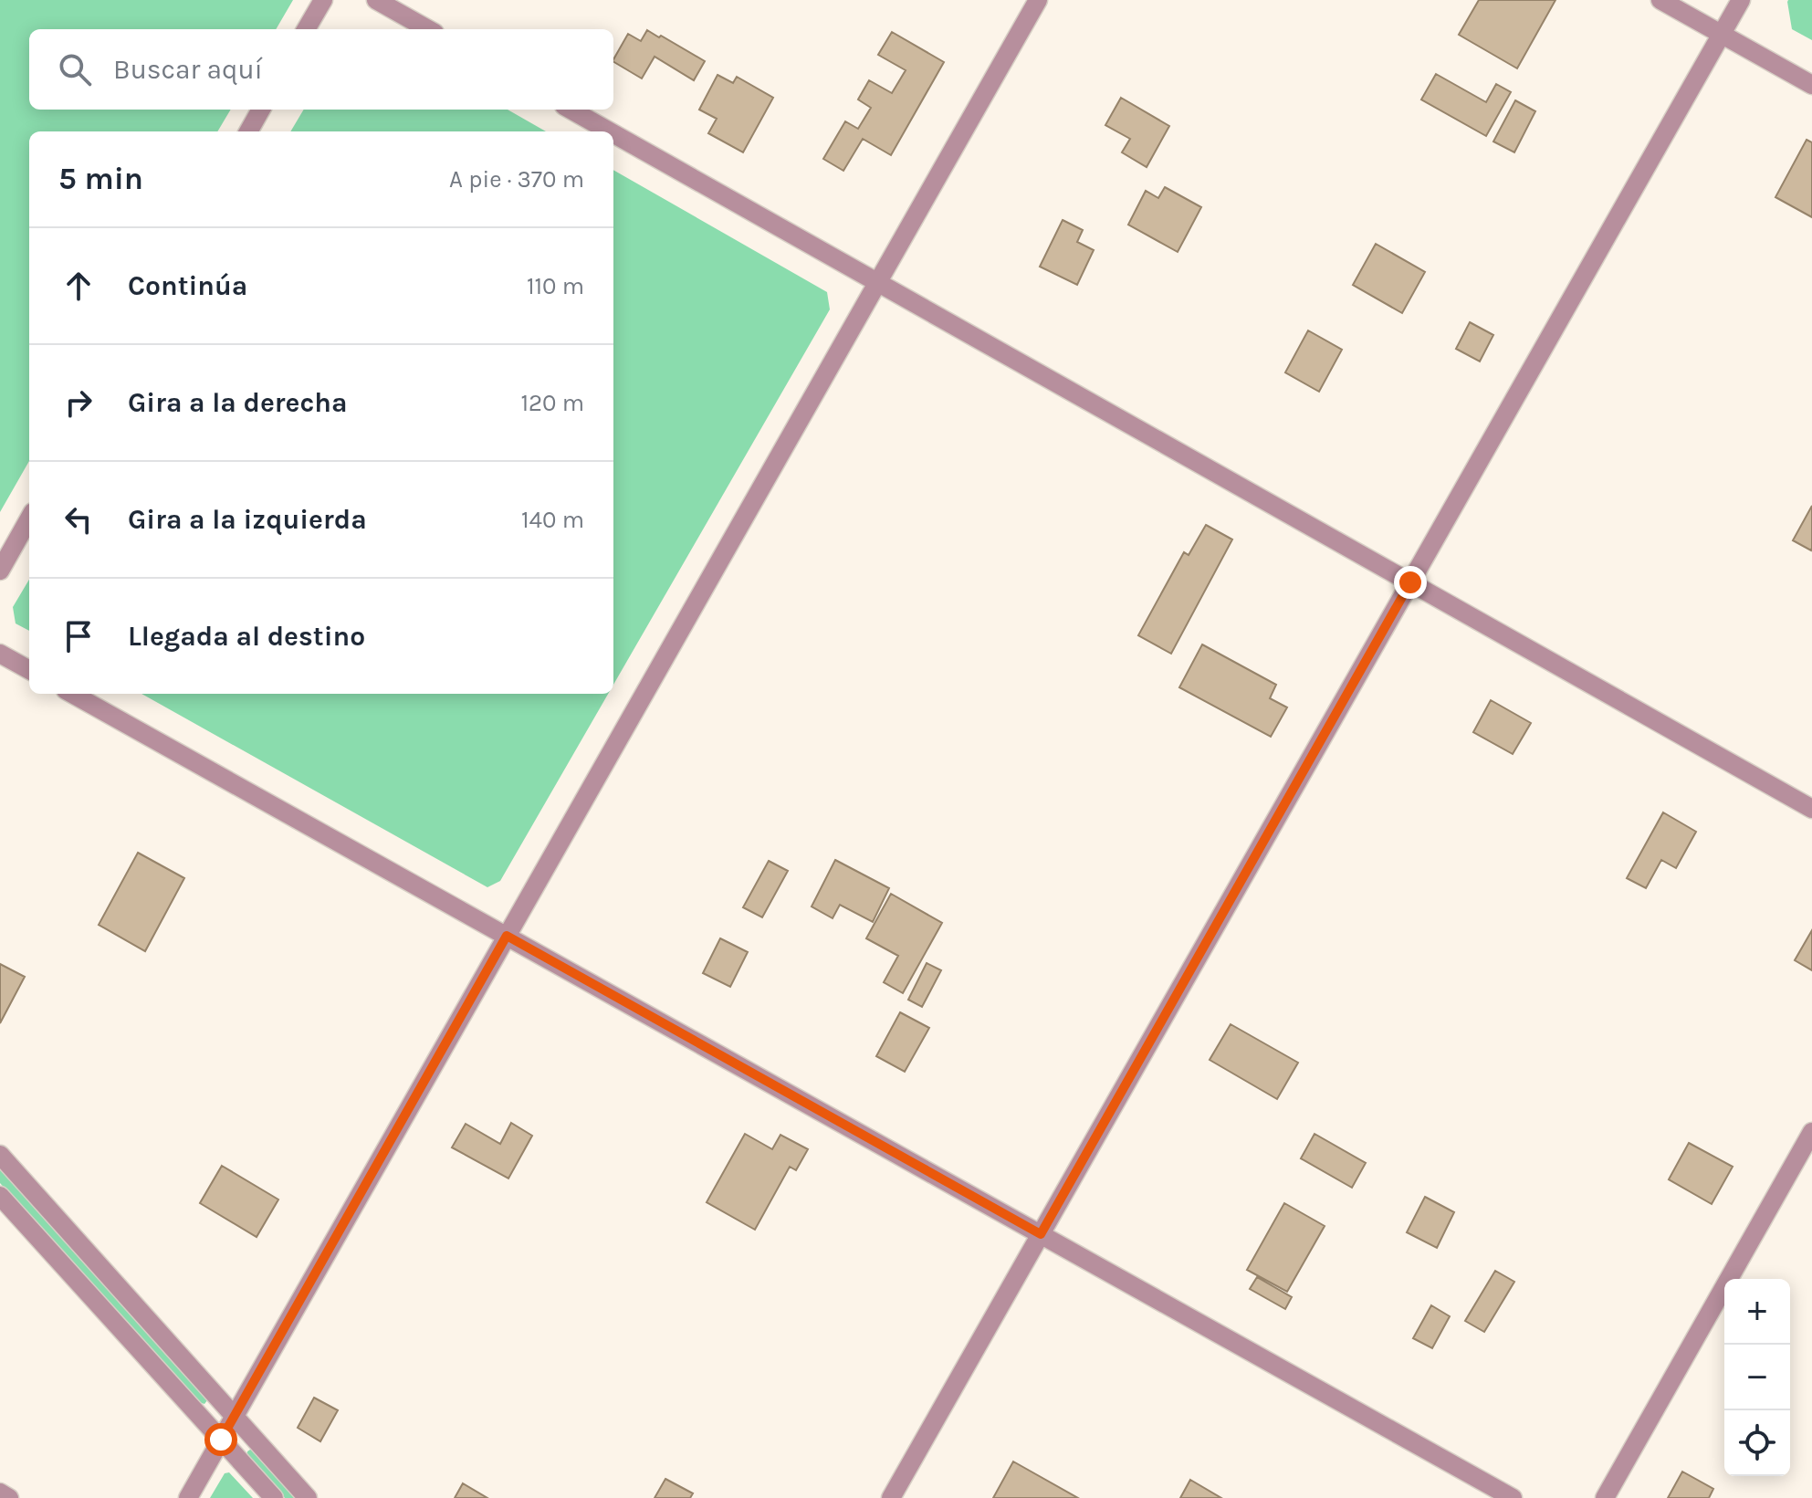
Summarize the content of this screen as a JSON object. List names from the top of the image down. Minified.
{"page":{"search":"Buscar aquí","heading":["5 min","A pie · 370 m"],"list":[["Continúa","110 m"],["Gira a la derecha","120 m"],["Gira a la izquierda","140 m"],"Llegada al destino"],"map_buttons":["+","−"]}}
